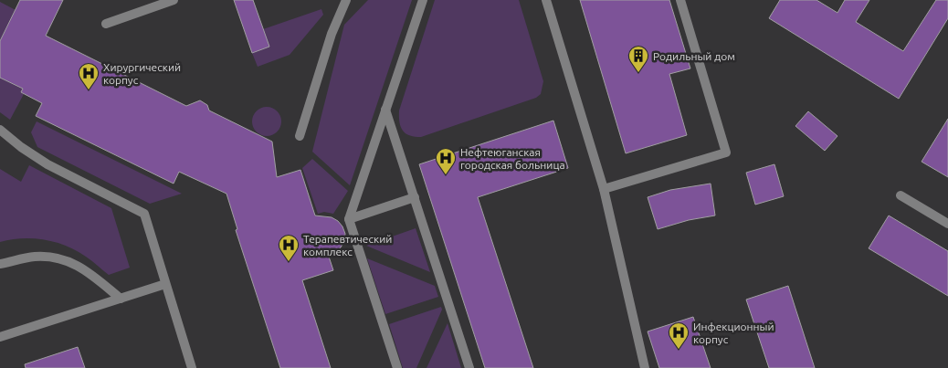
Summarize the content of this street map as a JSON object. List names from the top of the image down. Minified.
{"places":{"building":["Родильный дом"],"hospital":["Хирургический корпус","Нефтеюганская городская больница","Терапевтический комплекс","Инфекционный корпус"]}}
